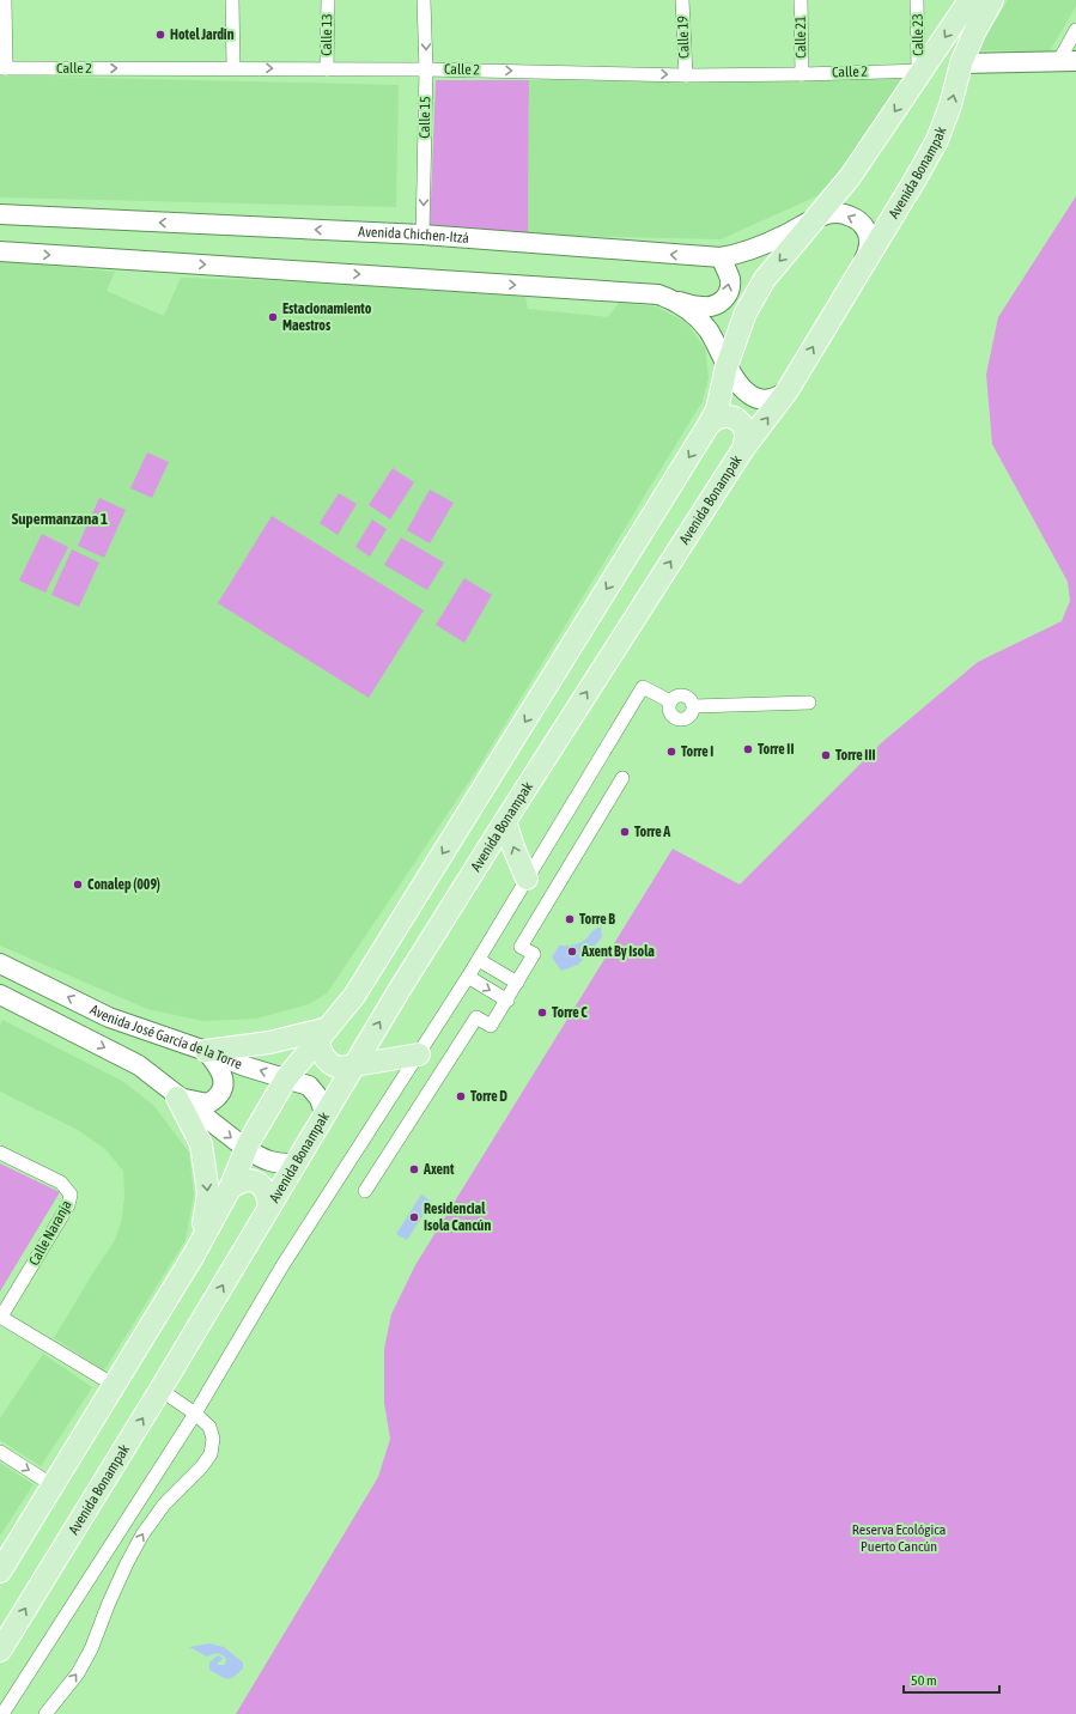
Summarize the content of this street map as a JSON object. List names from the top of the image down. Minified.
{"streets":{"main road":["Avenida Bonampak","Avenida Chichen-Itzá","Avenida José García de la Torre"],"street":["Calle 13","Calle 23","Calle 19","Calle 21","Calle 2","Calle 15","Calle Naranja"]},"crossings":[["Calle 13","Calle 2"],["Calle 23","Calle 2"],["Calle 19","Calle 2"],["Calle 21","Calle 2"],["Calle 2","Calle 15"],["Calle 15","Avenida Chichen-Itzá"],["Avenida Bonampak","Avenida José García de la Torre"]],"one_way":["Calle 2","Calle 15"],"districts":["Supermanzana 1"],"parks":["Reserva Ecológica Puerto Cancún"],"places":["Hotel Jardin","Estacionamiento Maestros","Torre II","Torre I","Torre III","Torre A","Conalep (009)","Torre B","Axent By Isola","Torre C","Torre D","Axent","Residencial Isola Cancún"],"scale_bar":"50 m"}
